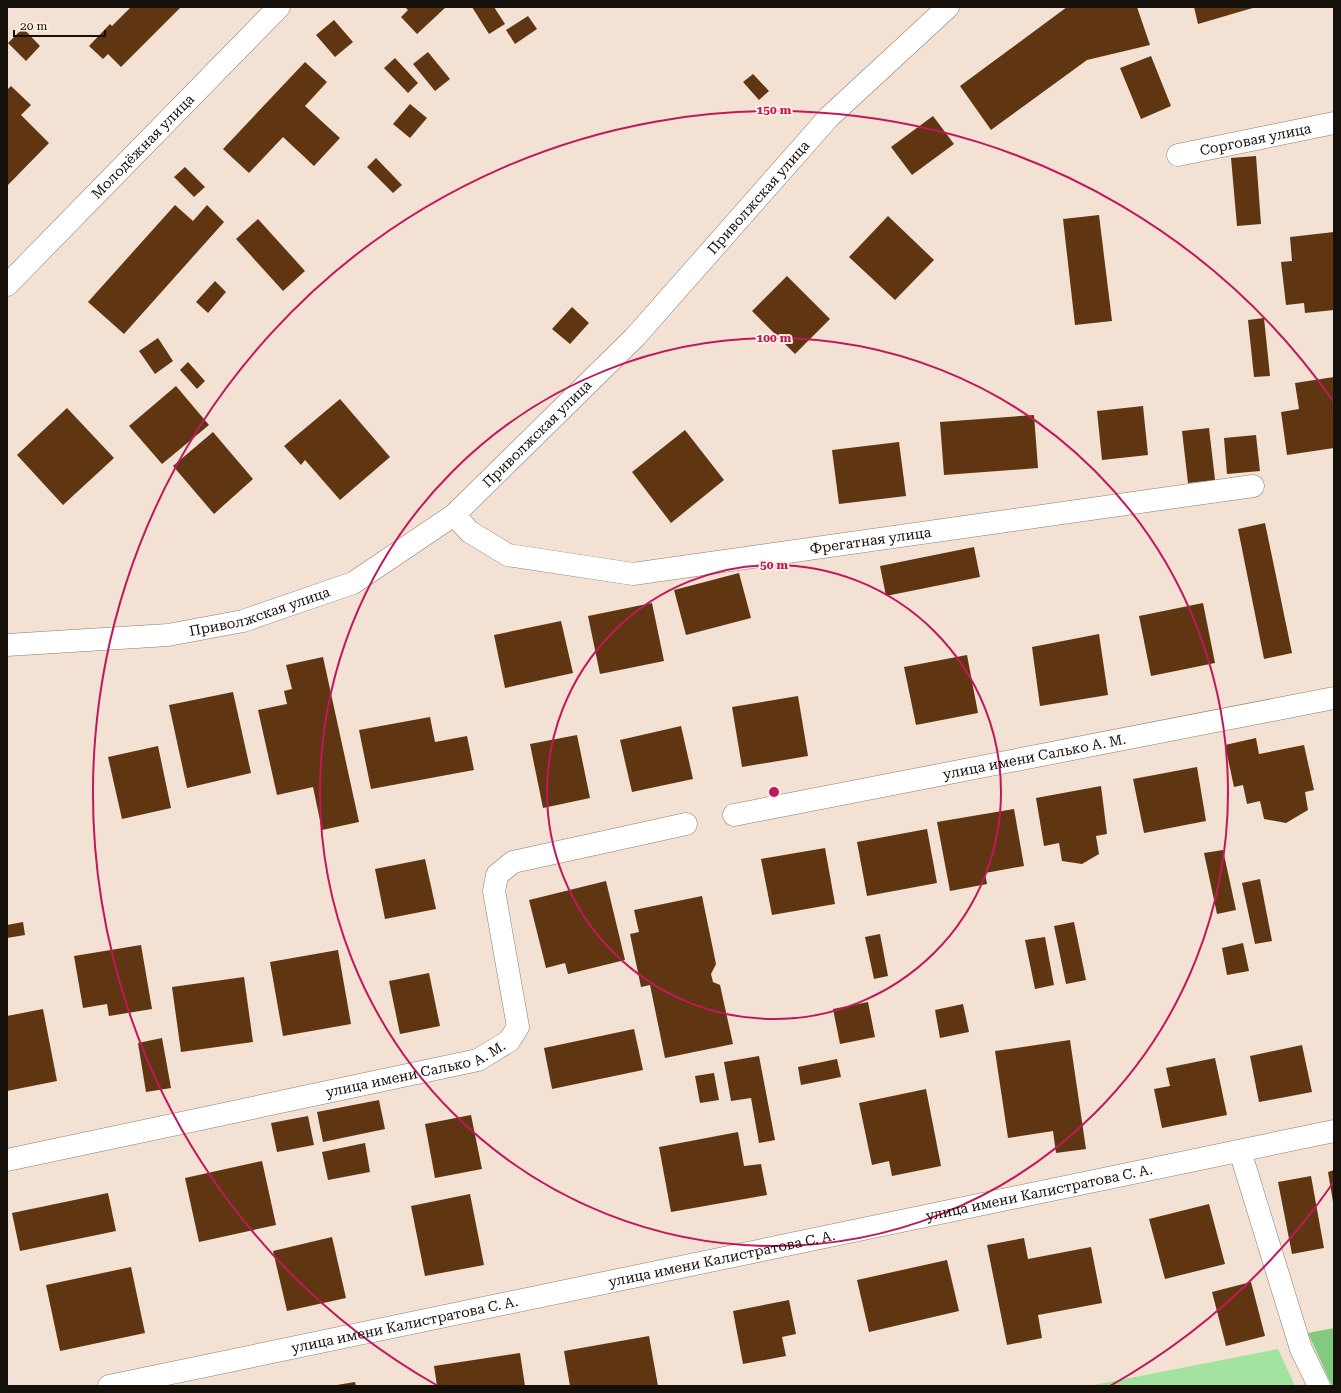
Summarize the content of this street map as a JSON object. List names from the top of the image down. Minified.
{"streets":{"street":["Сорговая улица","Молодёжная улица","Приволжская улица","Фрегатная улица","улица имени Салько А. М.","улица имени Калистратова С. А."]},"crossings":[["Приволжская улица","Фрегатная улица"]],"scale_bar":"20 m","rings":["150 m","100 m","50 m"]}
